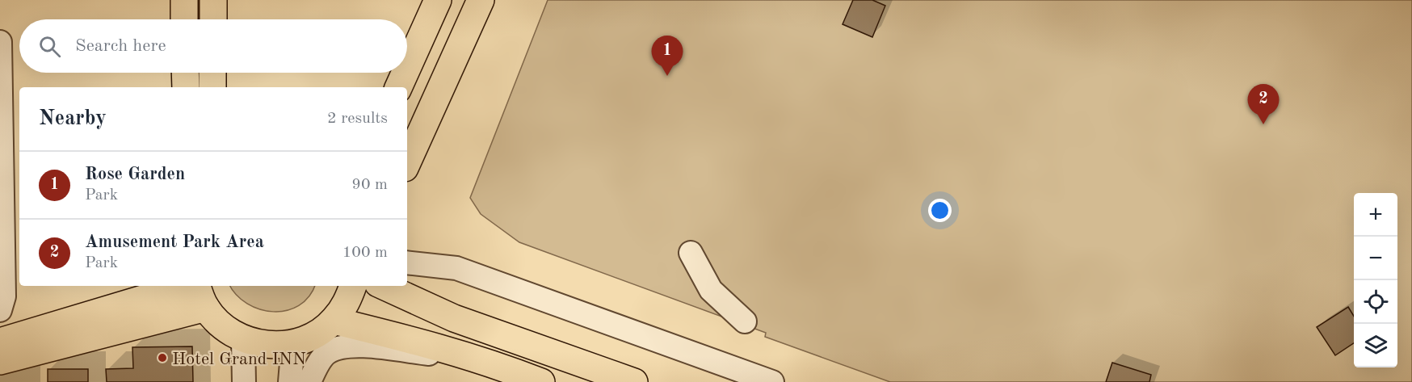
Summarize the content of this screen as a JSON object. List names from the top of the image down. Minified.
{"places":["Hotel Grand INN"],"page":{"search":"Search here","pins":["1","2"],"heading":["Nearby","2 results"],"list":[{"mark":"1","name":"Rose Garden","note":"Park","value":"90 m"},{"mark":"2","name":"Amusement Park Area","note":"Park","value":"100 m"}],"map_buttons":["+","−"]}}
